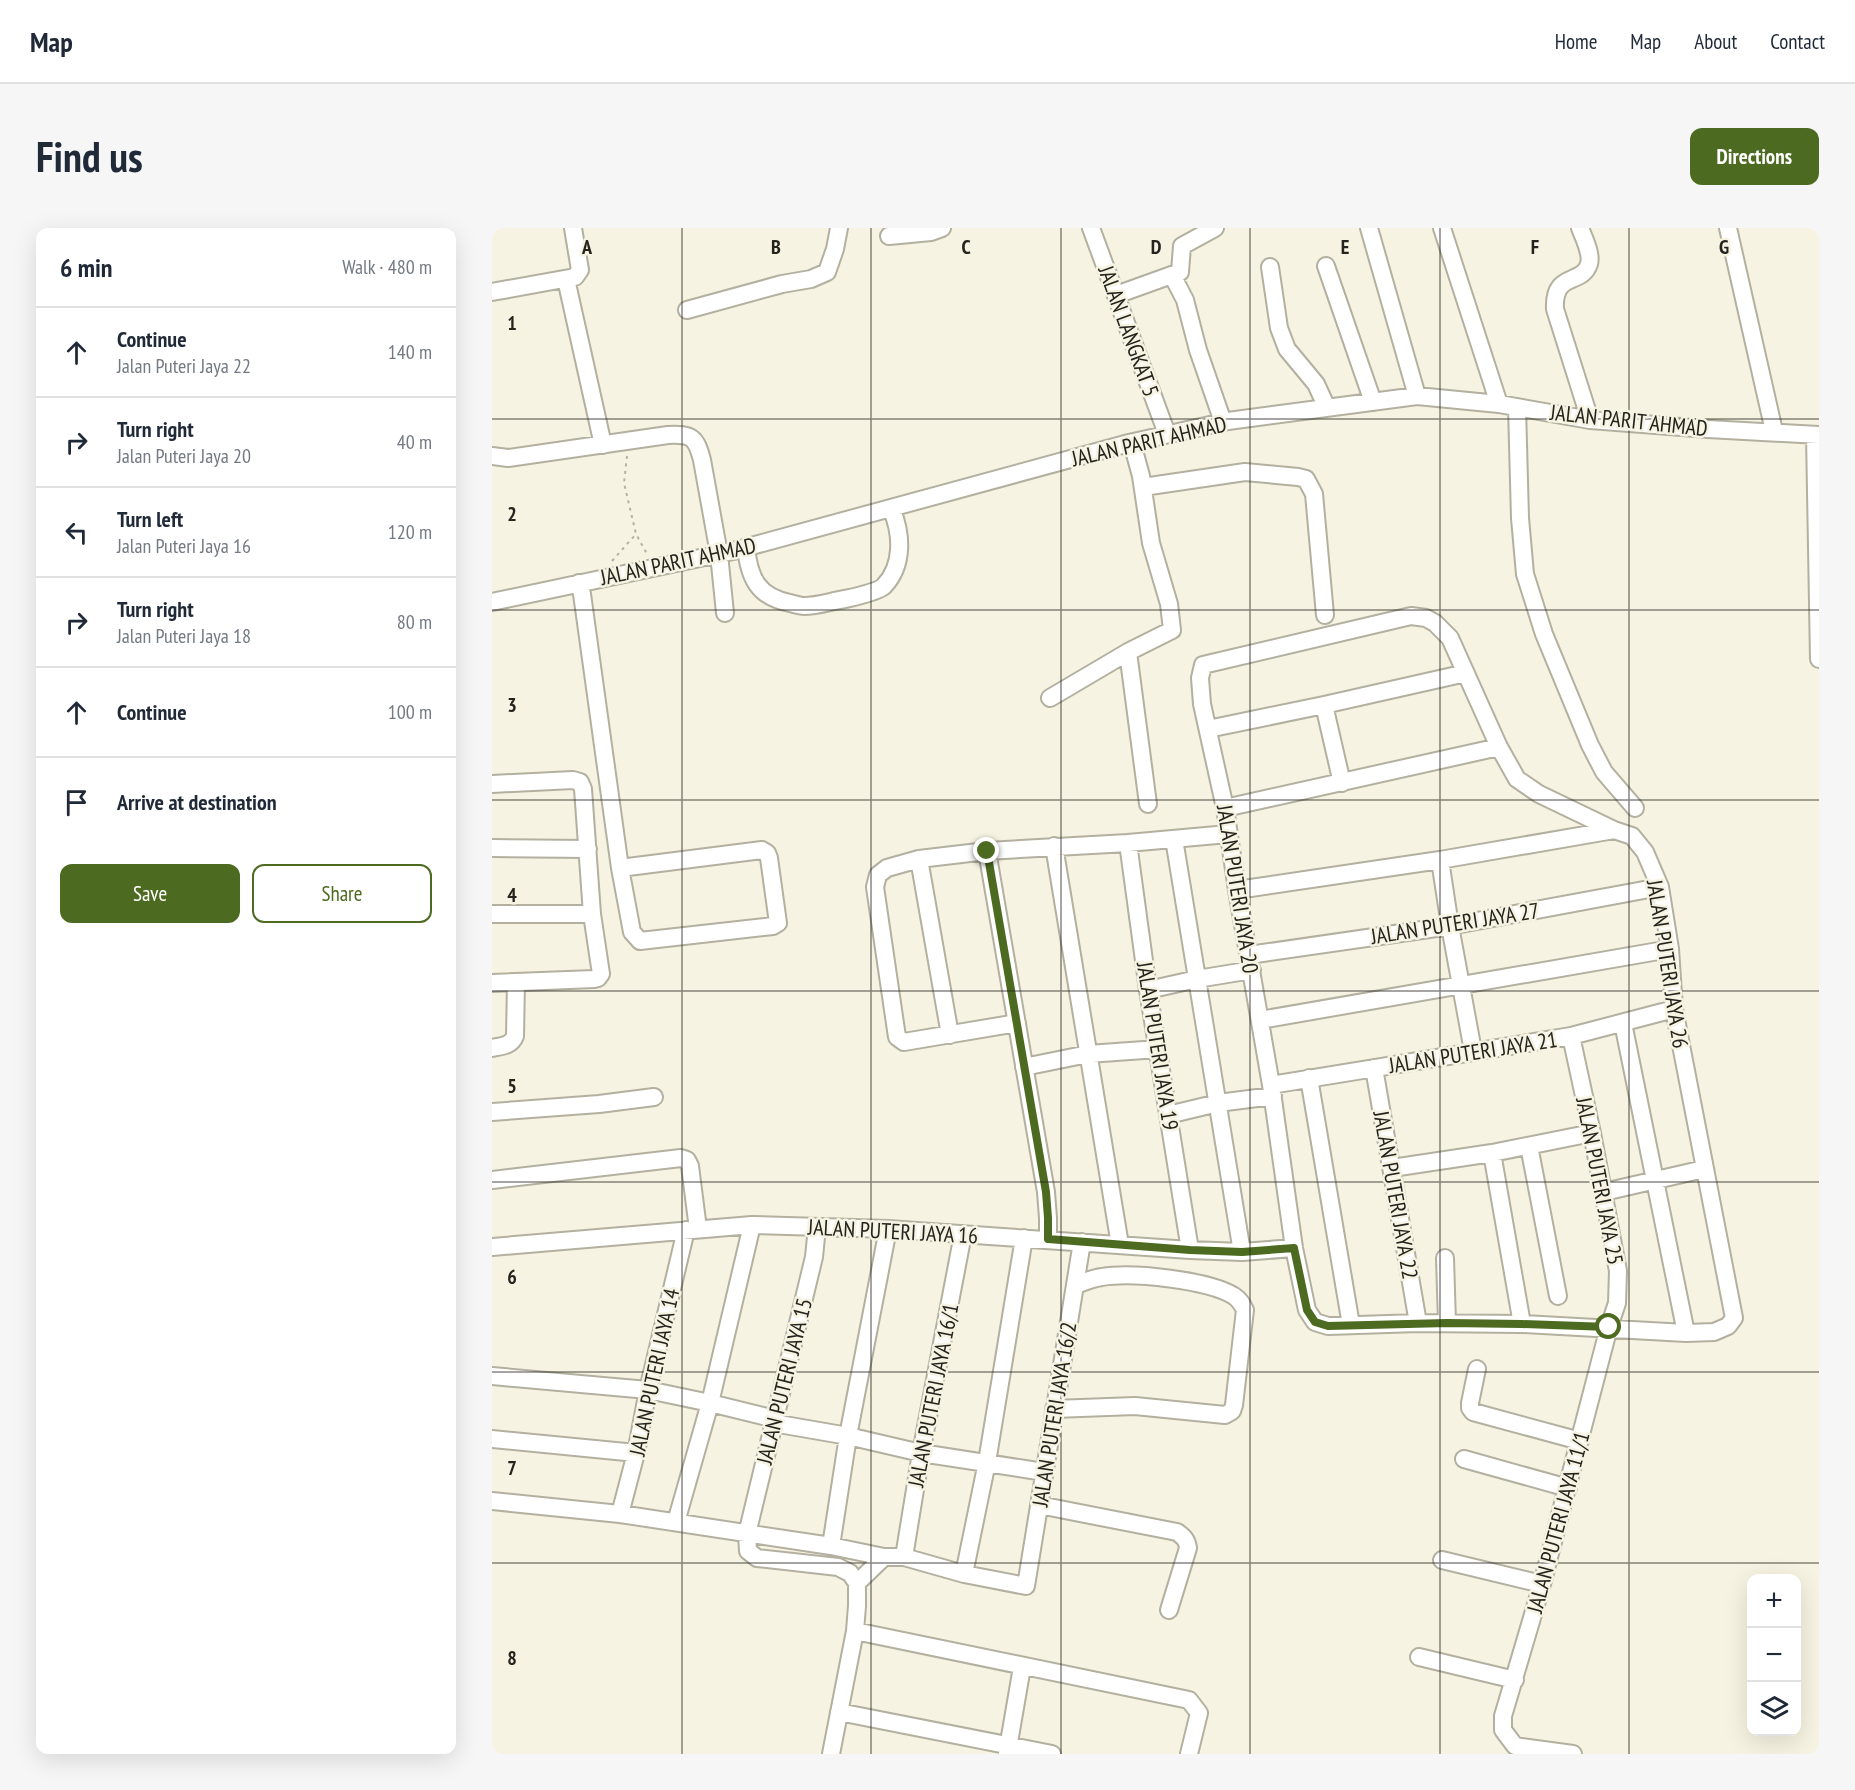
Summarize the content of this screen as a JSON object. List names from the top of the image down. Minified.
{"streets":{"street":["JALAN LANGKAT 5","JALAN PARIT AHMAD","JALAN PUTERI JAYA 20","JALAN PUTERI JAYA 27","JALAN PUTERI JAYA 26","JALAN PUTERI JAYA 19","JALAN PUTERI JAYA 21","JALAN PUTERI JAYA 25","JALAN PUTERI JAYA 22","JALAN PUTERI JAYA 16","JALAN PUTERI JAYA 14","JALAN PUTERI JAYA 15","JALAN PUTERI JAYA 16/1","JALAN PUTERI JAYA 16/2","JALAN PUTERI JAYA 11/1"]},"crossings":[["JALAN LANGKAT 5","JALAN PARIT AHMAD"],["JALAN PUTERI JAYA 20","JALAN PUTERI JAYA 27"],["JALAN PUTERI JAYA 20","JALAN PUTERI JAYA 26"],["JALAN PUTERI JAYA 20","JALAN PUTERI JAYA 21"],["JALAN PUTERI JAYA 20","JALAN PUTERI JAYA 16"],["JALAN PUTERI JAYA 27","JALAN PUTERI JAYA 26"],["JALAN PUTERI JAYA 27","JALAN PUTERI JAYA 19"],["JALAN PUTERI JAYA 26","JALAN PUTERI JAYA 21"],["JALAN PUTERI JAYA 19","JALAN PUTERI JAYA 21"],["JALAN PUTERI JAYA 19","JALAN PUTERI JAYA 16"],["JALAN PUTERI JAYA 21","JALAN PUTERI JAYA 25"],["JALAN PUTERI JAYA 21","JALAN PUTERI JAYA 22"],["JALAN PUTERI JAYA 25","JALAN PUTERI JAYA 11/1"],["JALAN PUTERI JAYA 16","JALAN PUTERI JAYA 14"],["JALAN PUTERI JAYA 16","JALAN PUTERI JAYA 15"],["JALAN PUTERI JAYA 16","JALAN PUTERI JAYA 16/1"],["JALAN PUTERI JAYA 16","JALAN PUTERI JAYA 16/2"]],"page":{"header":"Map","nav":["Home","Map","About","Contact"],"buttons":["Directions",["Save","Share"]],"title":"Find us","heading":["6 min","Walk · 480 m"],"list":[["Continue","Jalan Puteri Jaya 22","140 m"],["Turn right","Jalan Puteri Jaya 20","40 m"],["Turn left","Jalan Puteri Jaya 16","120 m"],["Turn right","Jalan Puteri Jaya 18","80 m"],["Continue","100 m"],"Arrive at destination"],"map_buttons":["+","−"]},"grid":{"columns":["A","B","C","D","E","F","G"],"rows":["1","2","3","4","5","6","7","8"]}}
